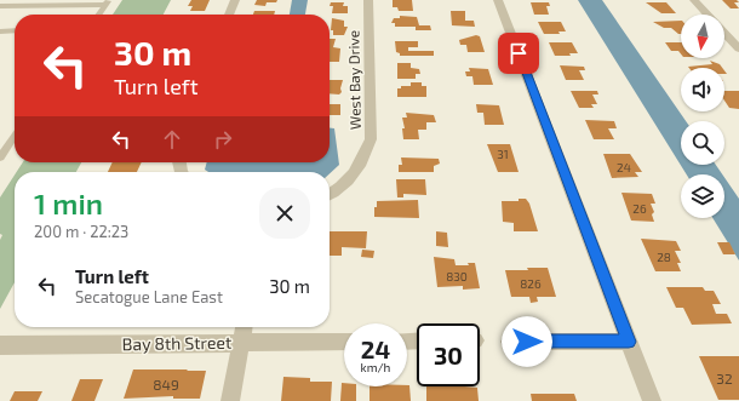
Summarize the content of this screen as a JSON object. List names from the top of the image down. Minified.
{"streets":{"street":["West Bay Drive","Bay 8th Street"]},"house_numbers":["31","24","26","28","830","826","32","849"],"north":"bottom","page":{"turn":["30 m","Turn left"],"heading":["1 min","200 m · 22:23"],"list":[{"name":"Turn left","note":"Secatogue Lane East","value":"30 m"}],"speed":"24 km/h","limit":"30"}}
